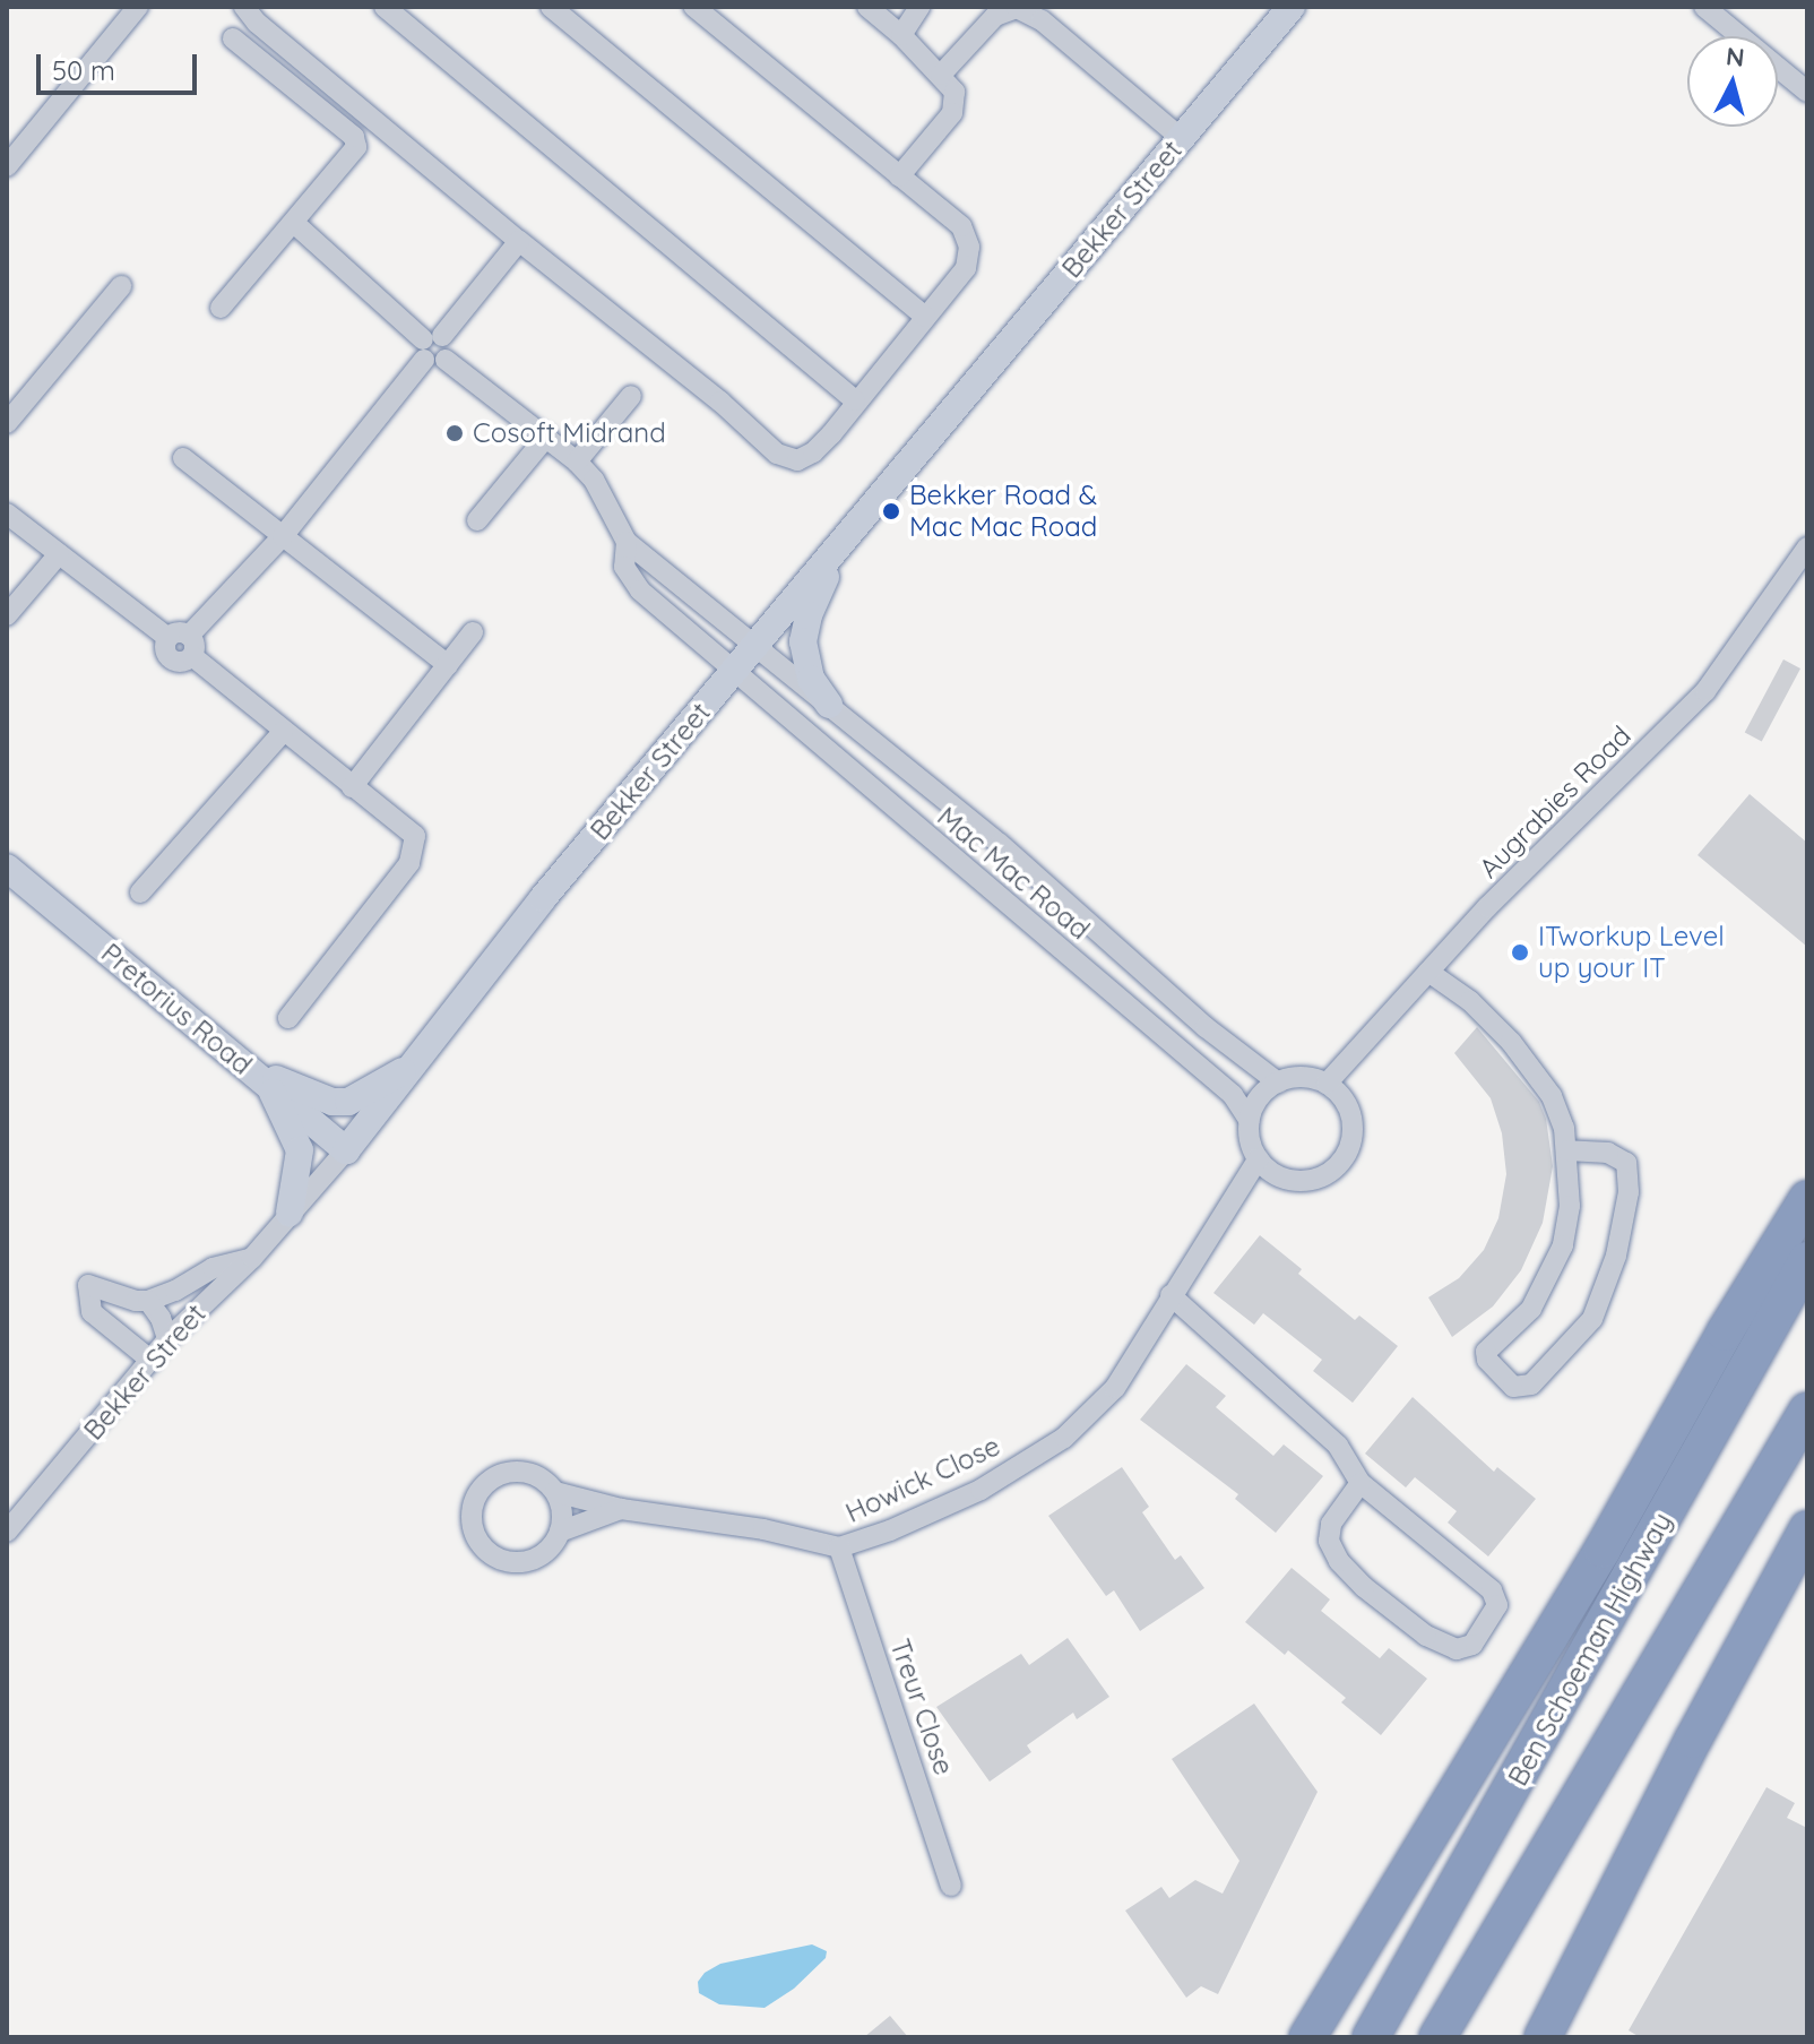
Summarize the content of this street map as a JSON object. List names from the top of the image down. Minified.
{"streets":{"highway":["Ben Schoeman Highway"],"street":["Bekker Street","Augrabies Road","Mac Mac Road","Pretorius Road","Howick Close","Treur Close"]},"crossings":[["Bekker Street","Mac Mac Road"],["Bekker Street","Pretorius Road"],["Augrabies Road","Mac Mac Road"],["Augrabies Road","Howick Close"],["Mac Mac Road","Howick Close"],["Howick Close","Treur Close"]],"places":["Cosoft Midrand","Bekker Road & Mac Mac Road","ITworkup Level up your IT"],"scale_bar":"50 m","north":"top"}
